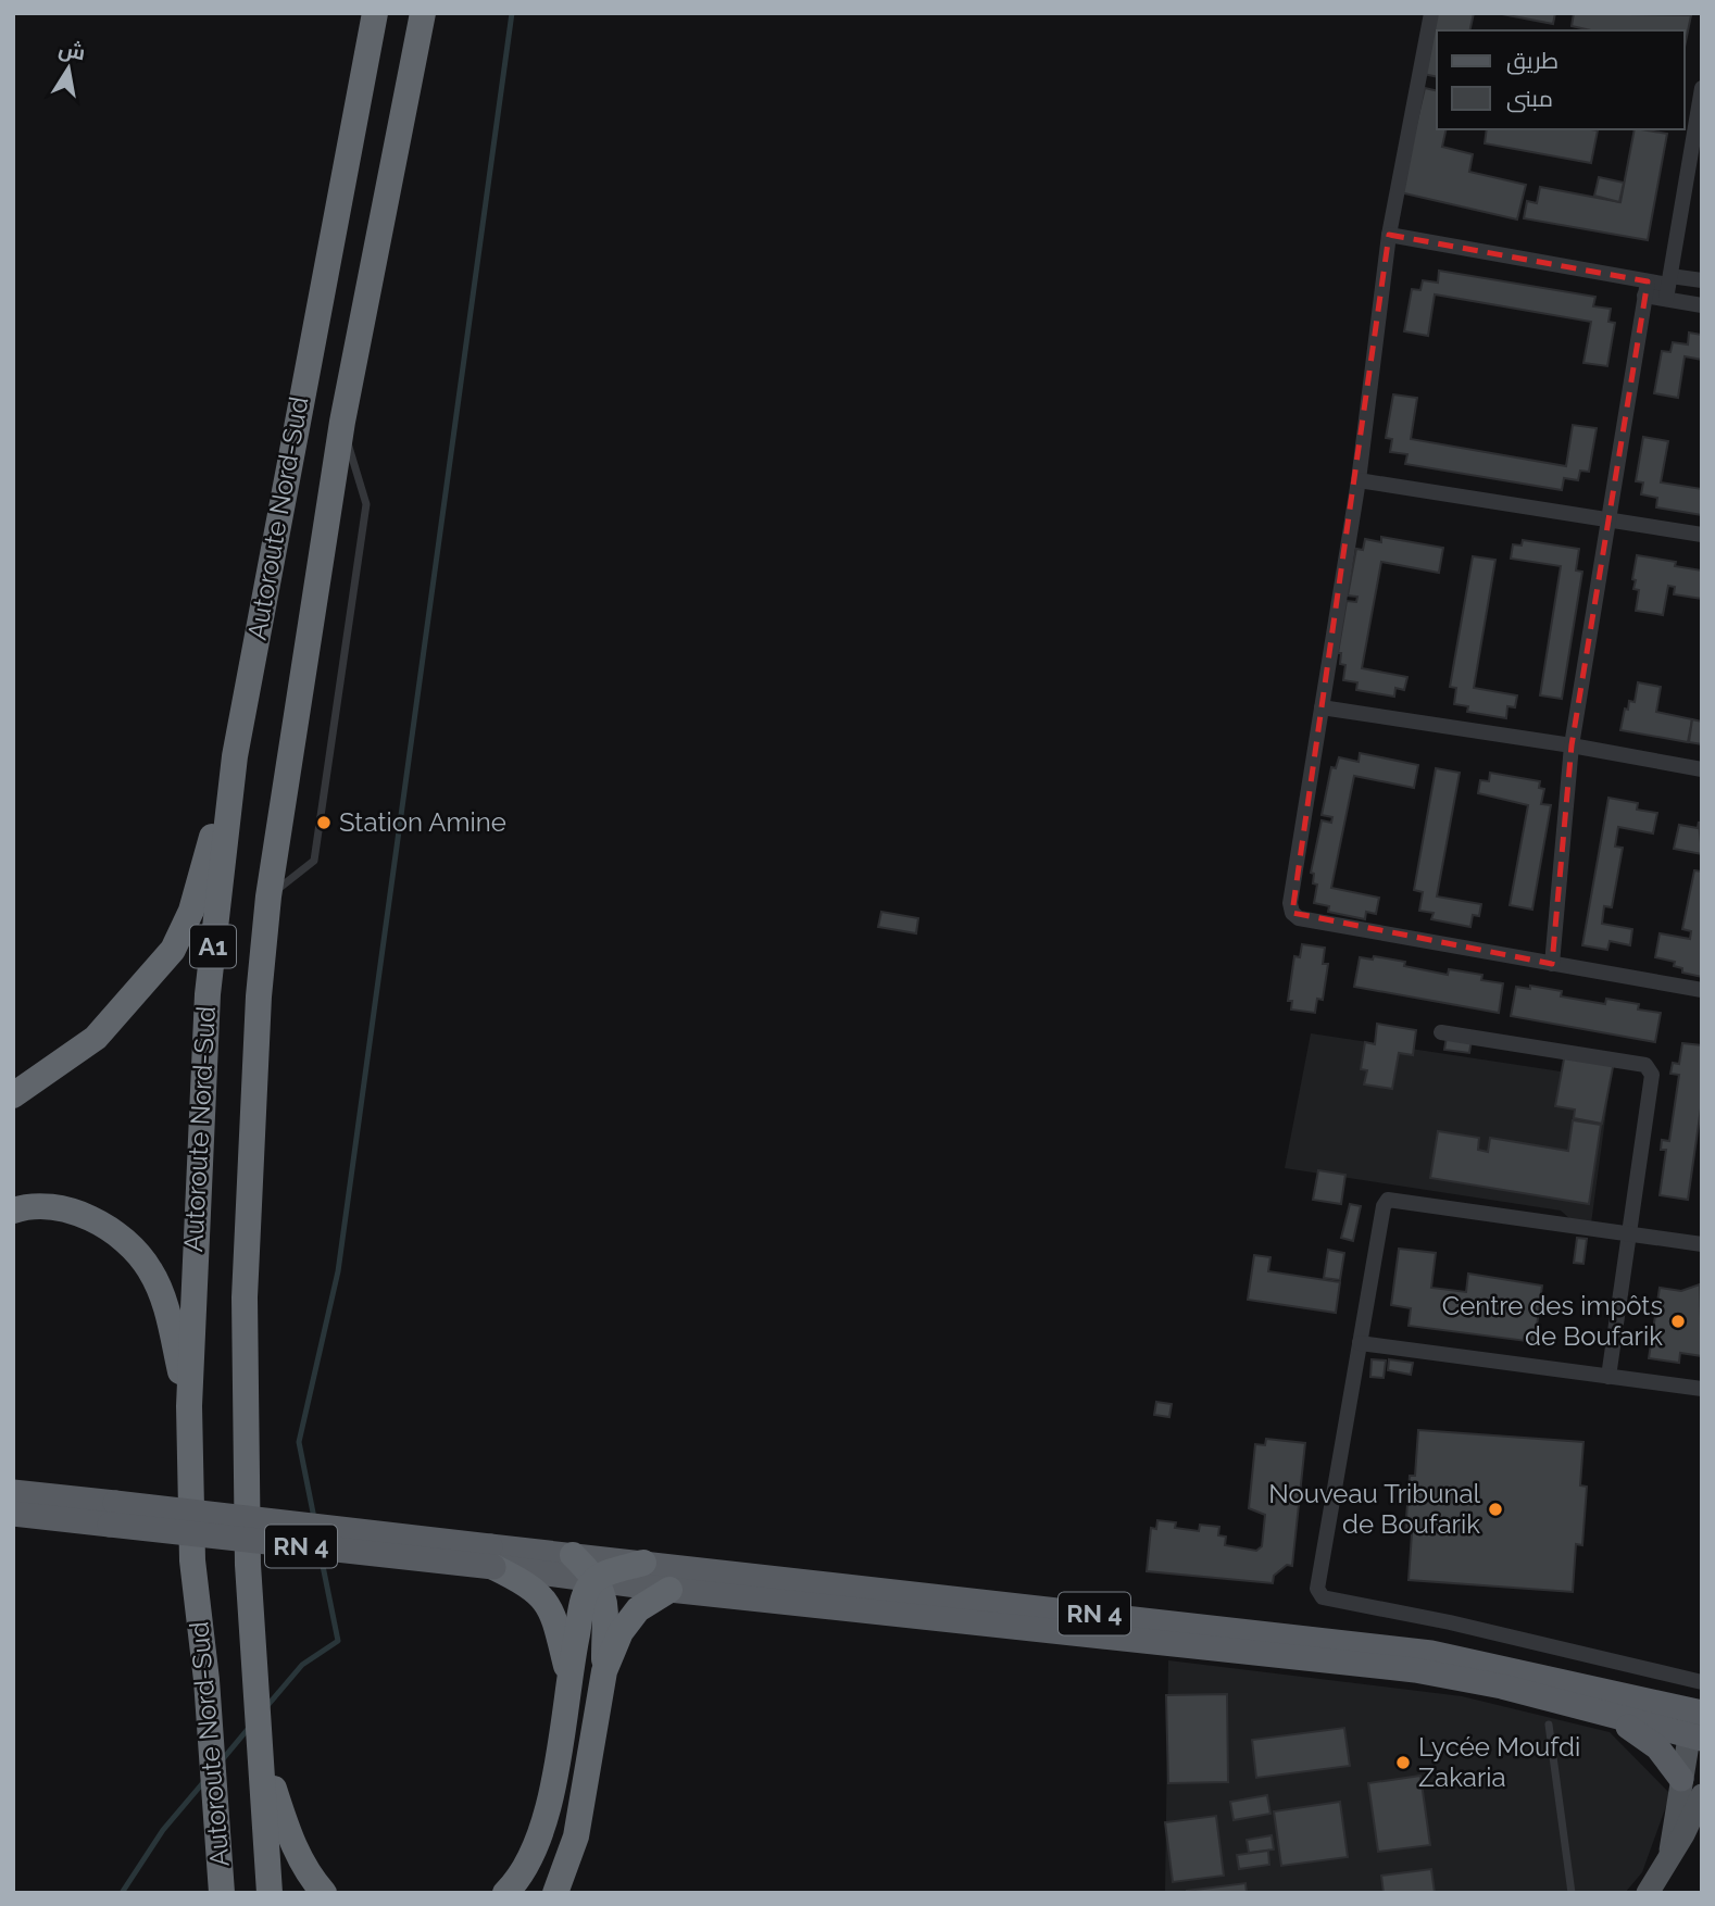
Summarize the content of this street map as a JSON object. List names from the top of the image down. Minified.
{"streets":{"highway":["Autoroute Nord-Sud","A1","RN 4"]},"places":["Station Amine","Centre des impôts de Boufarik","Nouveau Tribunal de Boufarik","Lycée Moufdi Zakaria"],"legend":["طريق","مبنى"],"north":"top"}
